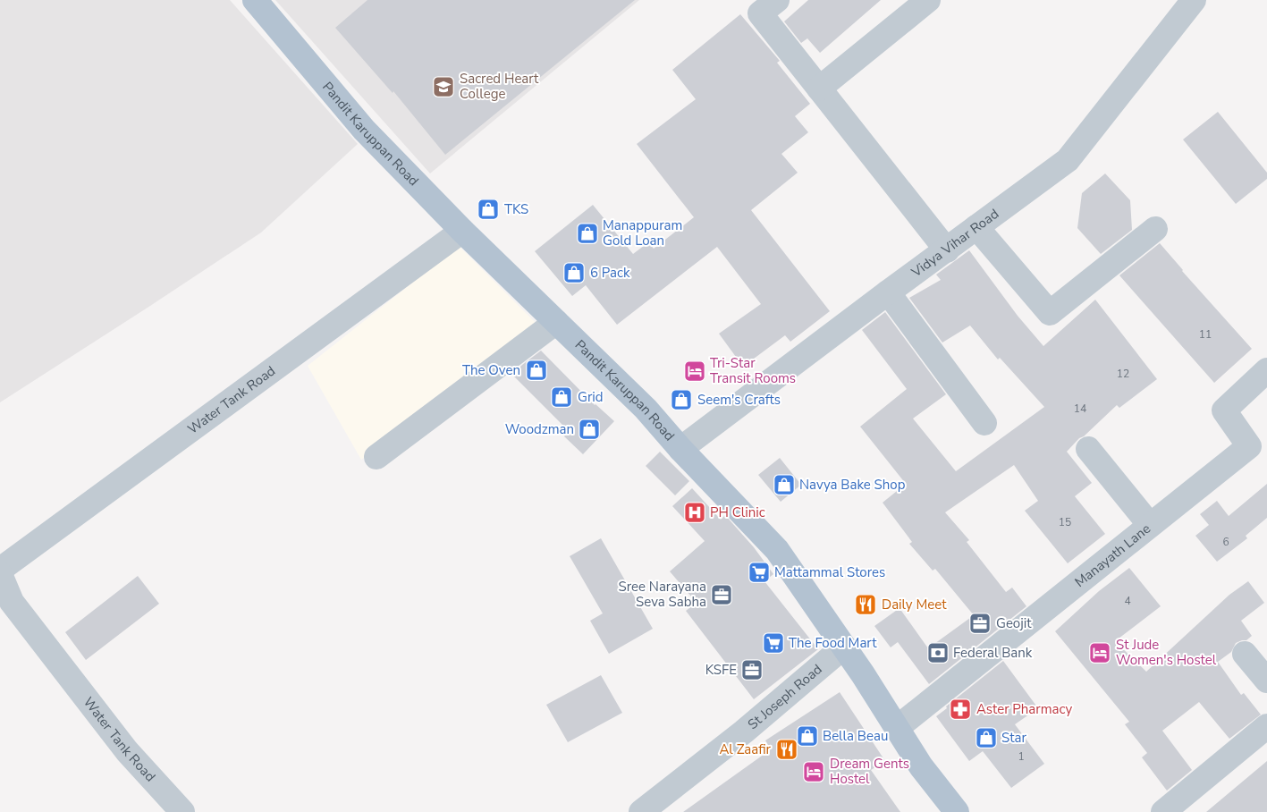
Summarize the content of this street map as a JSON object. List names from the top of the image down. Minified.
{"streets":{"main road":["Pandit Karuppan Road"],"street":["Vidya Vihar Road","Water Tank Road","Manayath Lane","St Joseph Road"]},"crossings":[["Pandit Karuppan Road","Vidya Vihar Road"],["Pandit Karuppan Road","Water Tank Road"],["Pandit Karuppan Road","Manayath Lane"],["Pandit Karuppan Road","St Joseph Road"]],"places":{"school or university":["Sacred Heart College"],"shop":["TKS","Manappuram Gold Loan","6 Pack","The Oven","Grid","Seem's Crafts","Woodzman","Navya Bake Shop","Bella Beau","Star"],"hotel":["Tri-Star Transit Rooms","St Jude Women's Hostel","Dream Gents Hostel"],"hospital":["PH Clinic"],"supermarket":["Mattammal Stores","The Food Mart"],"office":["Sree Narayana Seva Sabha","Geojit","KSFE"],"restaurant":["Daily Meet","Al Zaafir"],"bank":["Federal Bank"],"pharmacy":["Aster Pharmacy"]},"house_numbers":["11","12","14","15","6","4","1"]}
